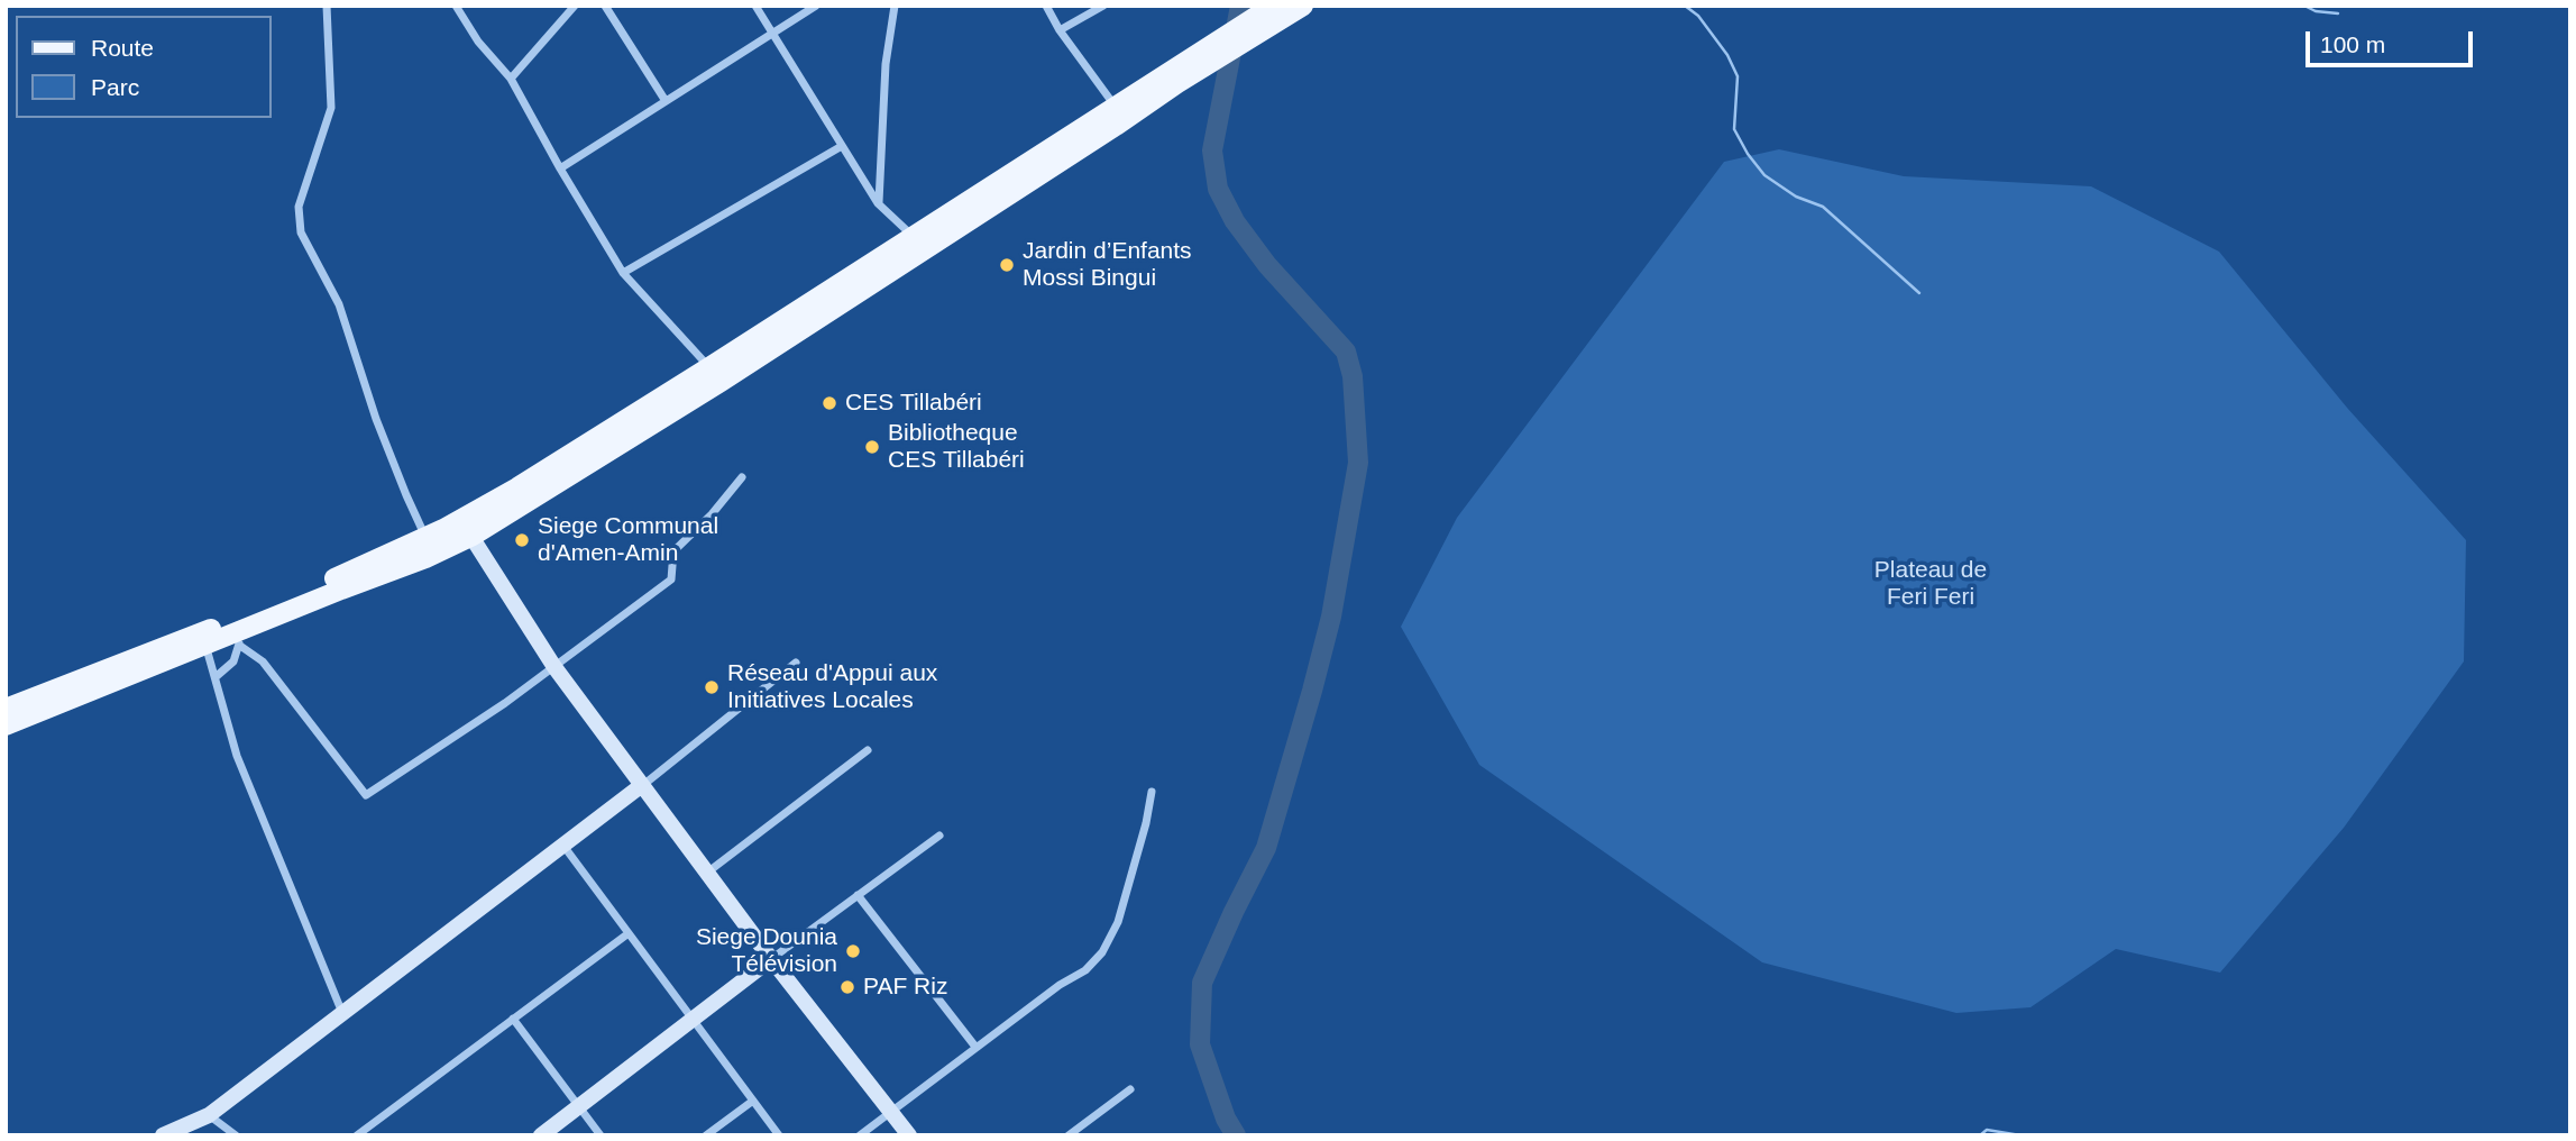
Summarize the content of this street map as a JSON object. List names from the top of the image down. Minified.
{"parks":["Plateau de Feri Feri"],"places":["Jardin d’Enfants Mossi Bingui","CES Tillabéri","Bibliotheque CES Tillabéri","Siege Communal d'Amen-Amin","Réseau d'Appui aux Initiatives Locales","Siege Dounia Télévision","PAF Riz"],"legend":["Route","Parc"],"scale_bar":"100 m"}
